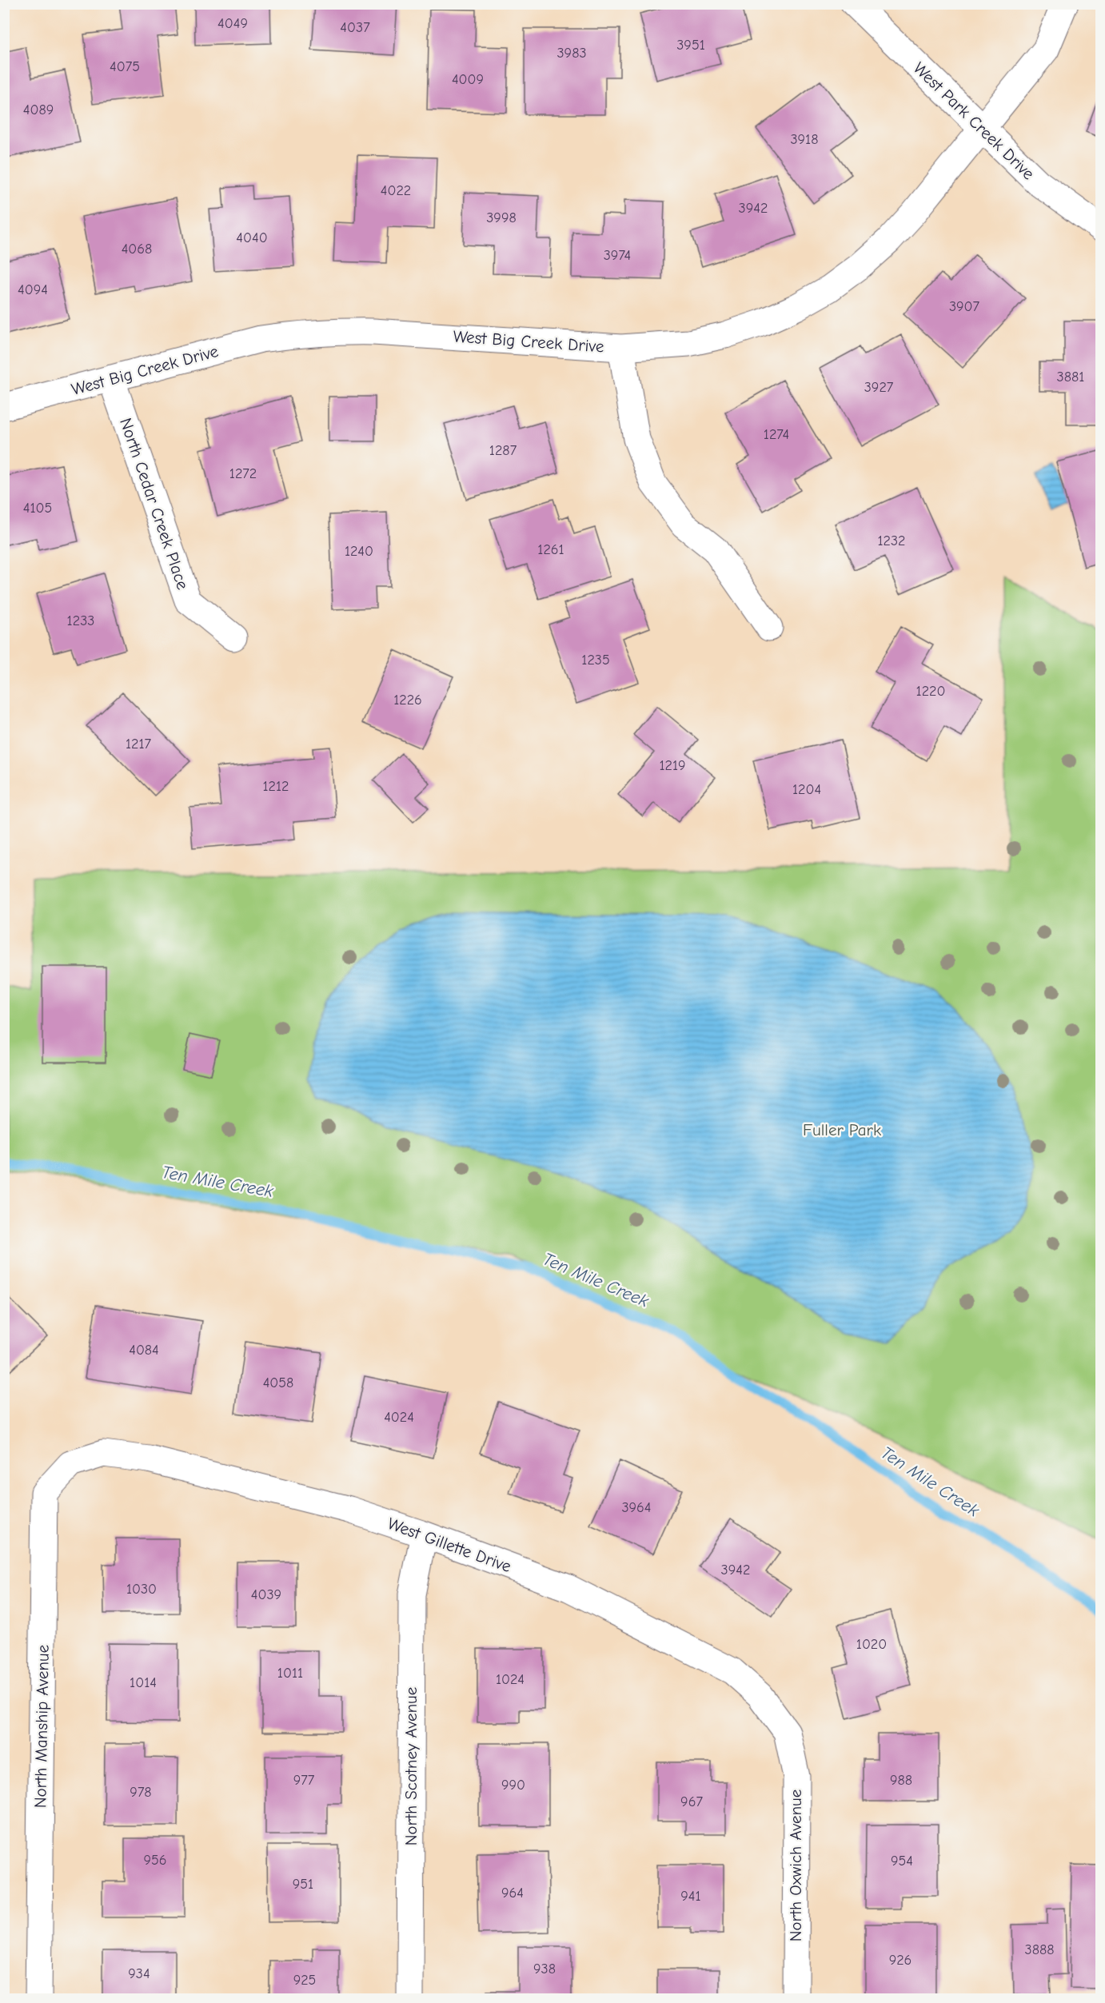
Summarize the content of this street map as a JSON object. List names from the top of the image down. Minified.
{"streets":{"street":["West Park Creek Drive","West Big Creek Drive","North Cedar Creek Place","West Gillette Drive","North Manship Avenue","North Scotney Avenue","North Oxwich Avenue"]},"crossings":[["West Park Creek Drive","West Big Creek Drive"],["West Big Creek Drive","North Cedar Creek Place"],["West Gillette Drive","North Manship Avenue"],["West Gillette Drive","North Scotney Avenue"],["West Gillette Drive","North Oxwich Avenue"]],"water":["Ten Mile Creek"],"parks":["Fuller Park"],"house_numbers":["4049","4037","3951","3983","4075","4009","4089","3918","4022","3942","3998","4040","4068","3974","4094","3907","3881","3927","1274","1287","1272","4105","1232","1261","1240","1233","1235","1220","1226","1217","1219","1212","1204","4084","4058","4024","3964","3942","1030","4039","1020","1011","1024","1014","977","988","990","978","967","956","954","951","964","941","3888","926","938","934","925"]}
